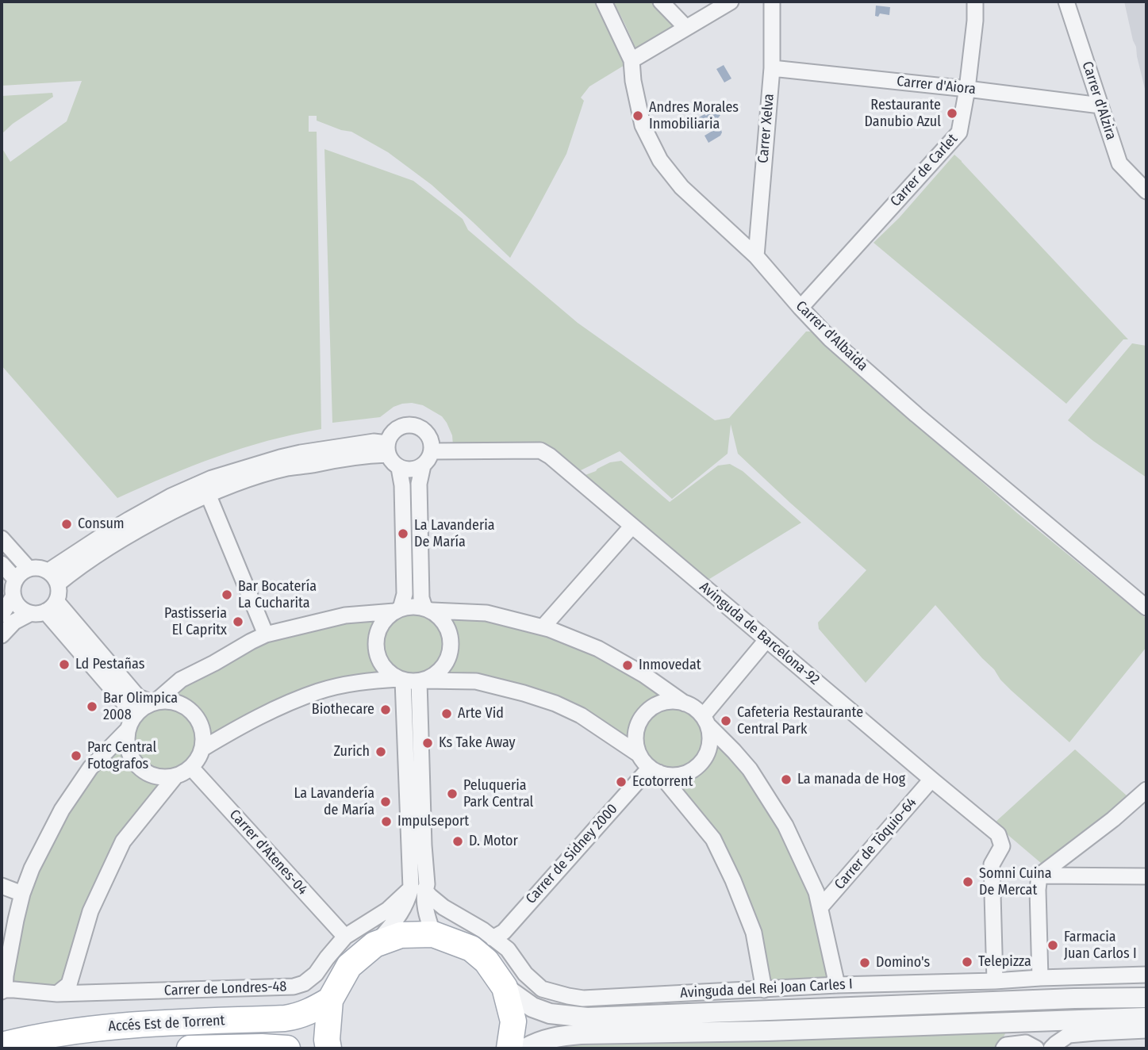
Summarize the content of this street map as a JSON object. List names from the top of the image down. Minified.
{"streets":{"main road":["Accés Est de Torrent"],"street":["Carrer d'Aiora","Carrer d'Alzira","Carrer Xelva","Carrer de Carlet","Carrer d'Albaida","Avinguda de Barcelona-92","Carrer de Tòquio-64","Carrer d'Atenes-04","Carrer de Sidney 2000","Carrer de Londres-48","Avinguda del Rei Joan Carles I"]},"crossings":[["Carrer d'Aiora","Carrer d'Alzira"],["Carrer d'Aiora","Carrer Xelva"],["Carrer d'Aiora","Carrer de Carlet"],["Carrer Xelva","Carrer d'Albaida"],["Carrer de Carlet","Carrer d'Albaida"],["Avinguda de Barcelona-92","Carrer de Tòquio-64"],["Avinguda de Barcelona-92","Avinguda del Rei Joan Carles I"],["Carrer d'Atenes-04","Carrer de Londres-48"],["Carrer de Sidney 2000","Avinguda del Rei Joan Carles I"],["Carrer de Londres-48","Avinguda del Rei Joan Carles I"]],"places":["Restaurante Danubio Azul","Andres Morales Inmobiliaria","Consum","La Lavanderia De María","Bar Bocatería La Cucharita","Pastisseria El Capritx","Ld Pestañas","Inmovedat","Bar Olimpica 2008","Biothecare","Arte Vid","Cafeteria Restaurante Central Park","Ks Take Away","Zurich","Parc Central Fotografos","La manada de Hog","Ecotorrent","Peluqueria Park Central","La Lavandería de María","Impulseport","D. Motor","Somni Cuina De Mercat","Farmacia Juan Carlos I","Telepizza","Domino's"]}
